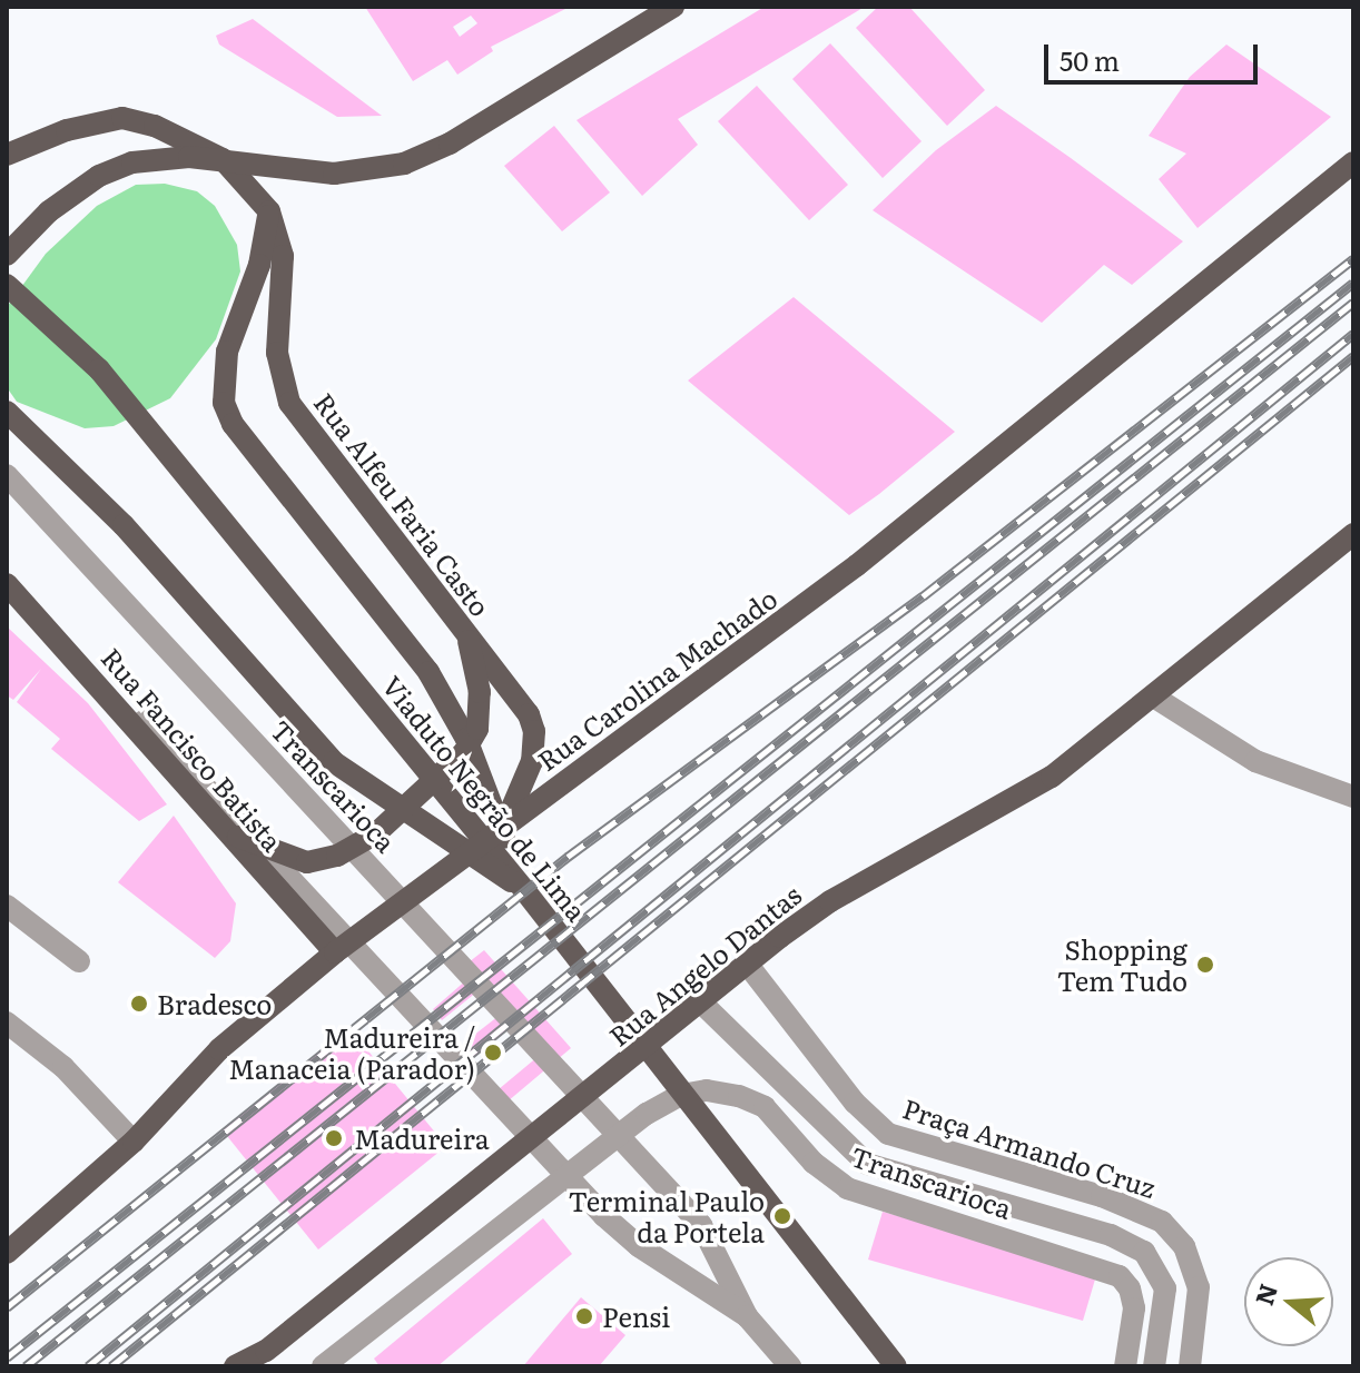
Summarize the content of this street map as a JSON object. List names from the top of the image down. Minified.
{"streets":{"main road":["Rua Alfeu Faria Casto","Rua Carolina Machado","Rua Fancisco Batista","Viaduto Negrão de Lima","Rua Angelo Dantas"],"street":["Transcarioca","Praça Armando Cruz"]},"crossings":[["Rua Alfeu Faria Casto","Rua Carolina Machado"],["Rua Carolina Machado","Rua Fancisco Batista"],["Rua Angelo Dantas","Praça Armando Cruz"]],"places":["Shopping Tem Tudo","Bradesco","Madureira / Manaceia (Parador)","Madureira","Terminal Paulo da Portela","Pensi"],"scale_bar":"50 m","north":"left"}
